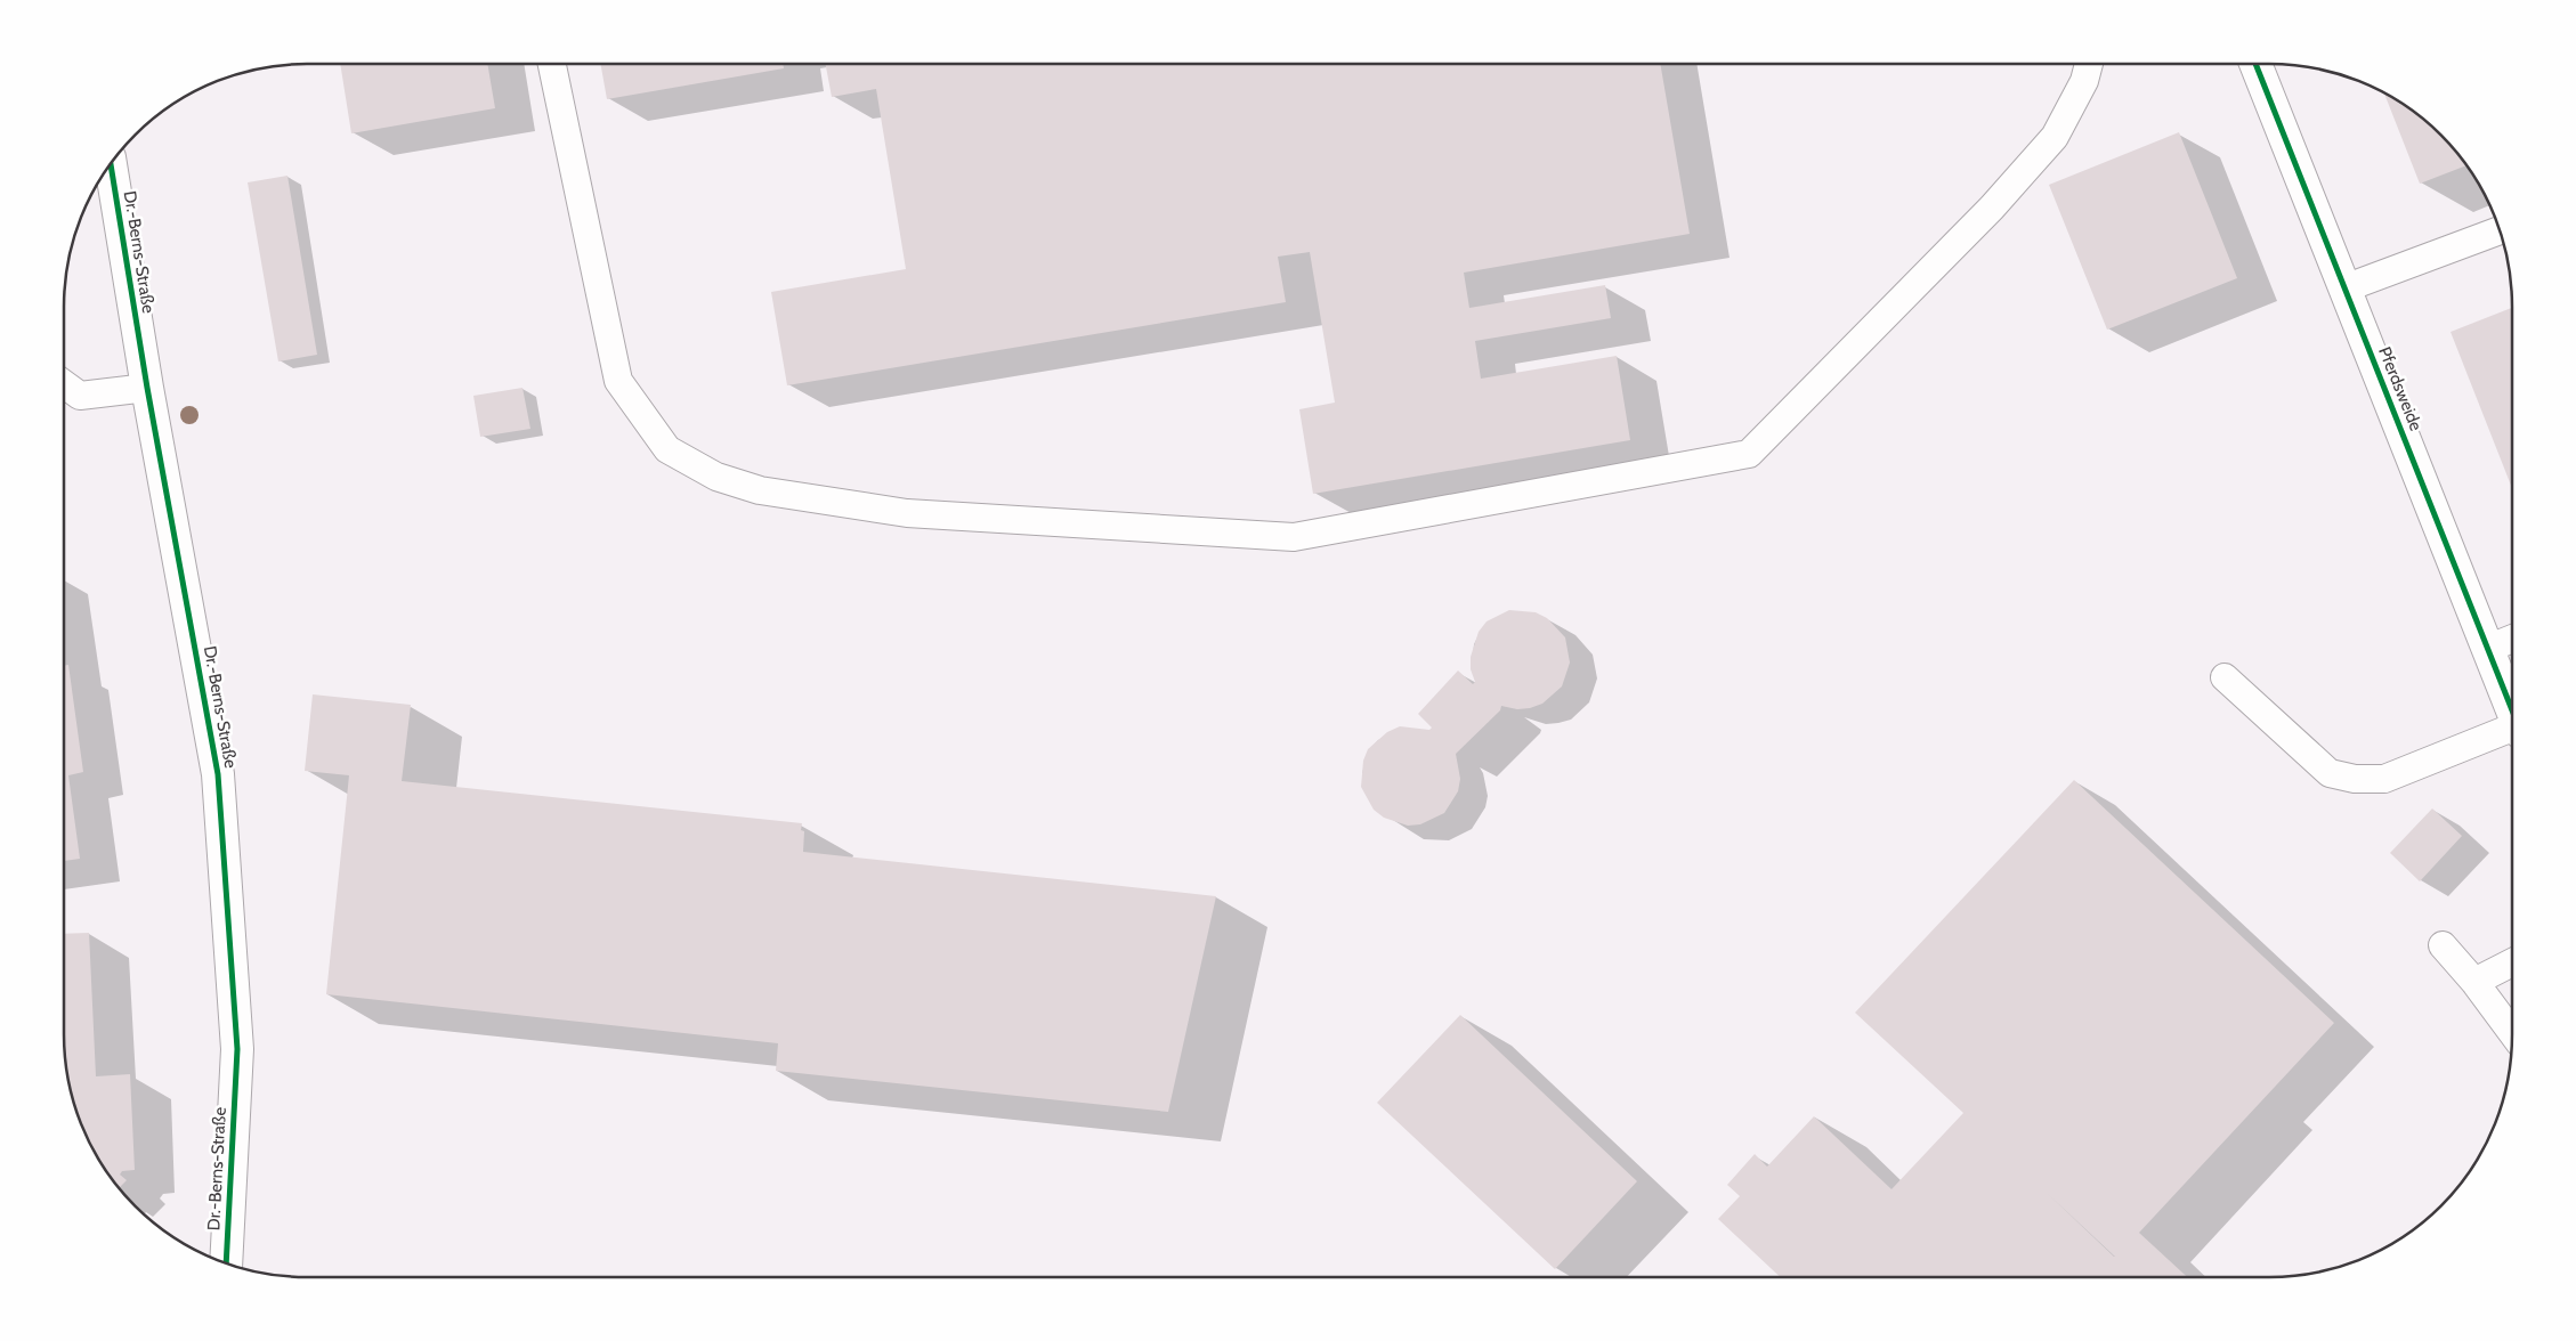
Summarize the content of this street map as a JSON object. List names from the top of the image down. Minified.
{"streets":{"street":["Dr.-Berns-Straße","Pferdsweide"]}}
